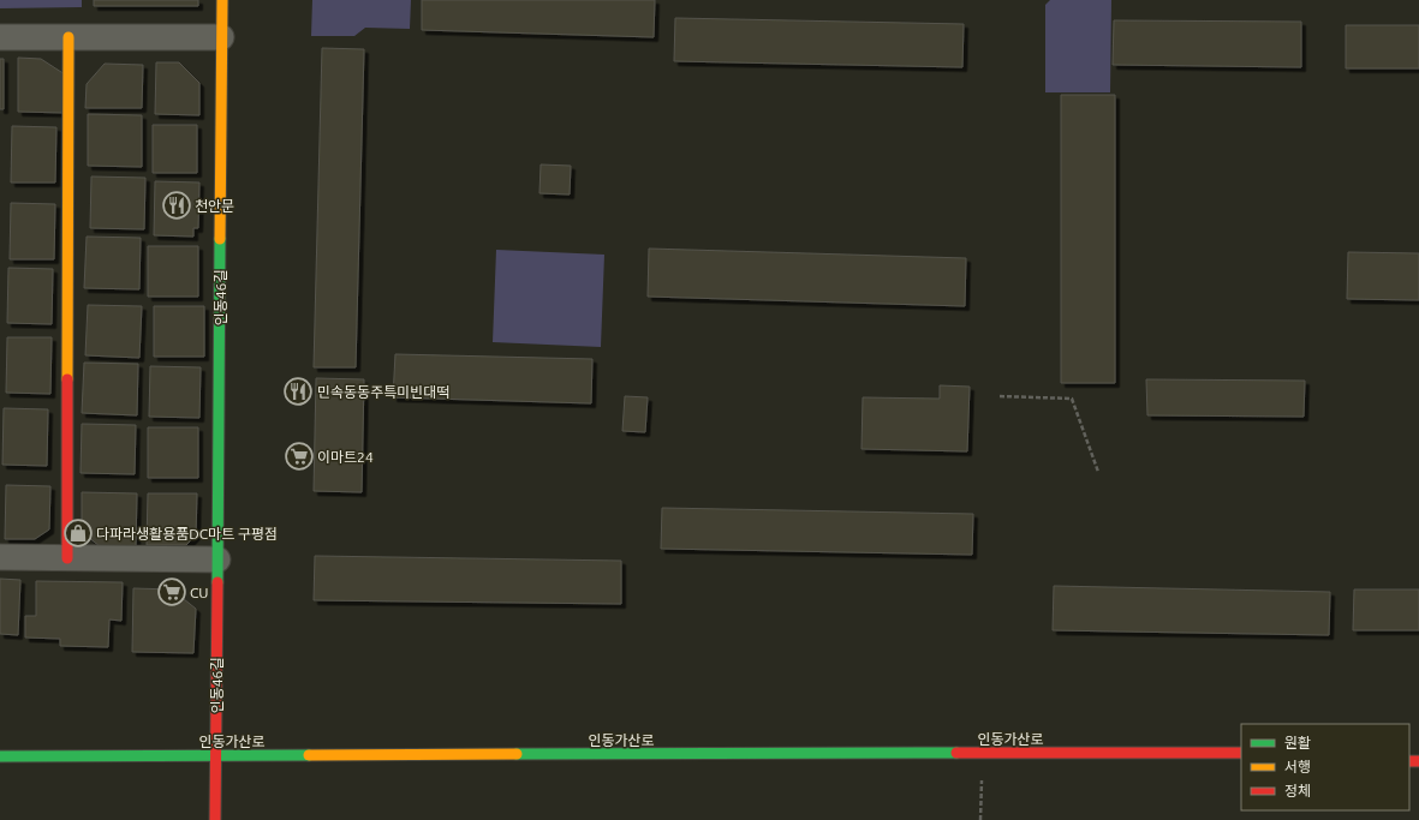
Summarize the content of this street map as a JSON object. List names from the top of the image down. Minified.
{"streets":{"street":["인동46길","인동가산로"]},"crossings":[["인동46길","인동가산로"]],"places":{"restaurant":["천안문","민속동동주특미빈대떡"],"supermarket":["이마트24","CU"],"shop":["다파라생활용품DC마트 구평점"]},"legend":["원활","서행","정체"]}
